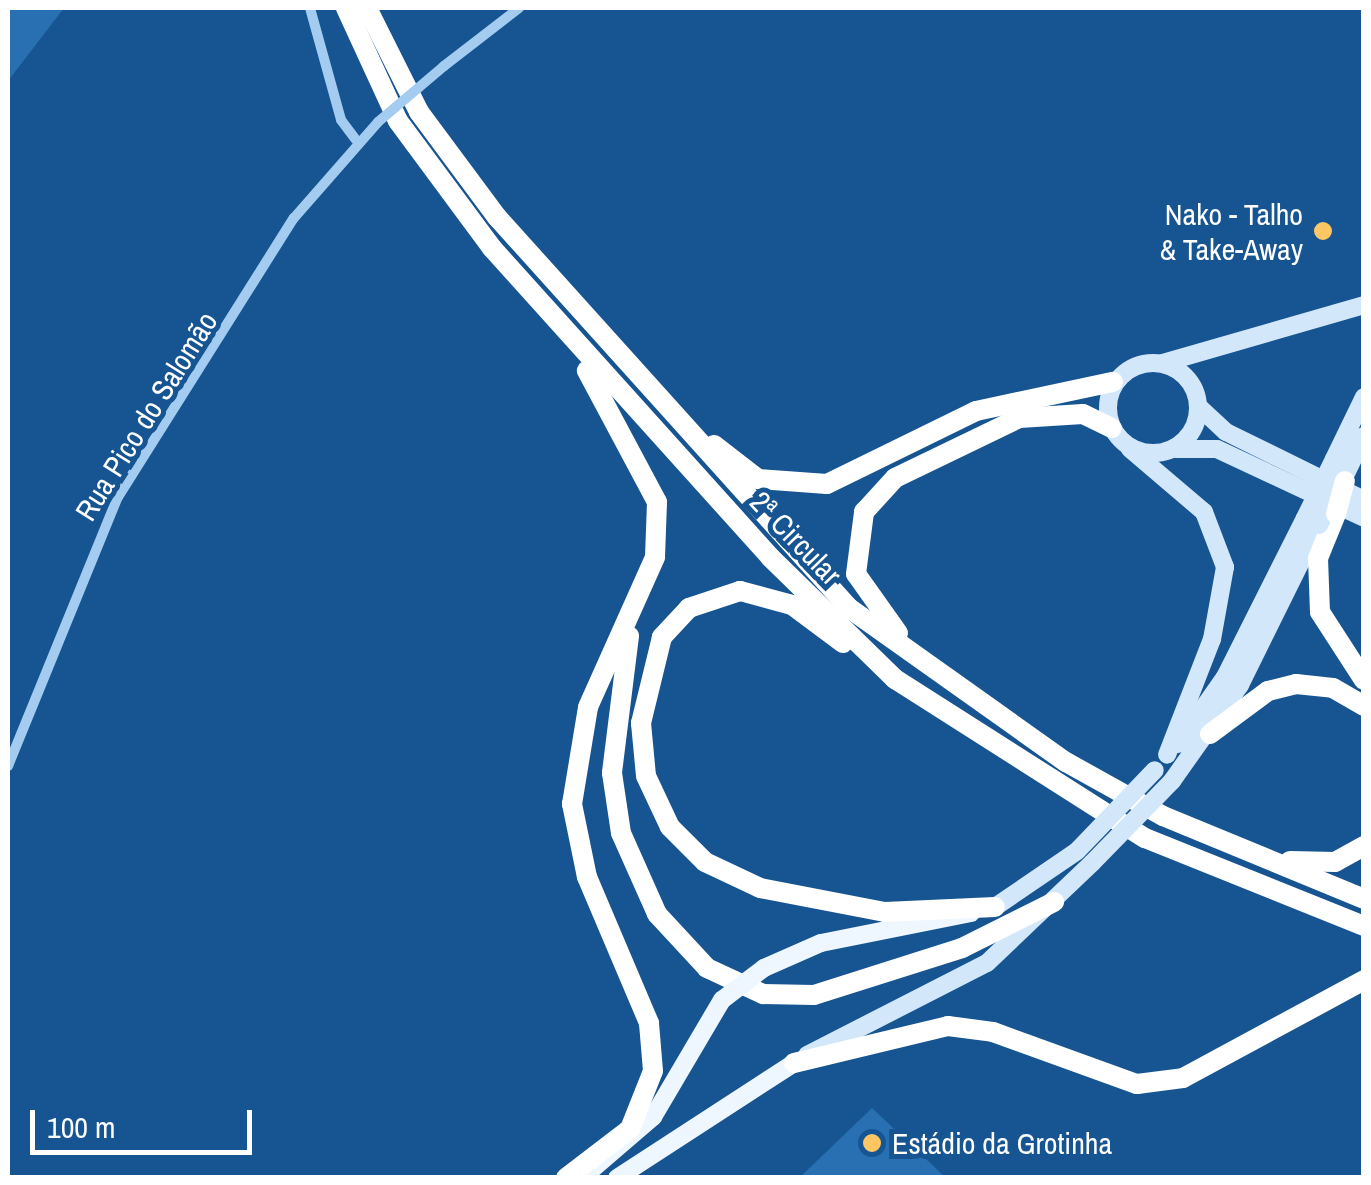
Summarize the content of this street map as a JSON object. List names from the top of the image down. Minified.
{"streets":{"highway":["2ª Circular"],"street":["Rua Pico do Salomão"]},"places":["Nako - Talho & Take-Away","Estádio da Grotinha"],"scale_bar":"100 m"}
